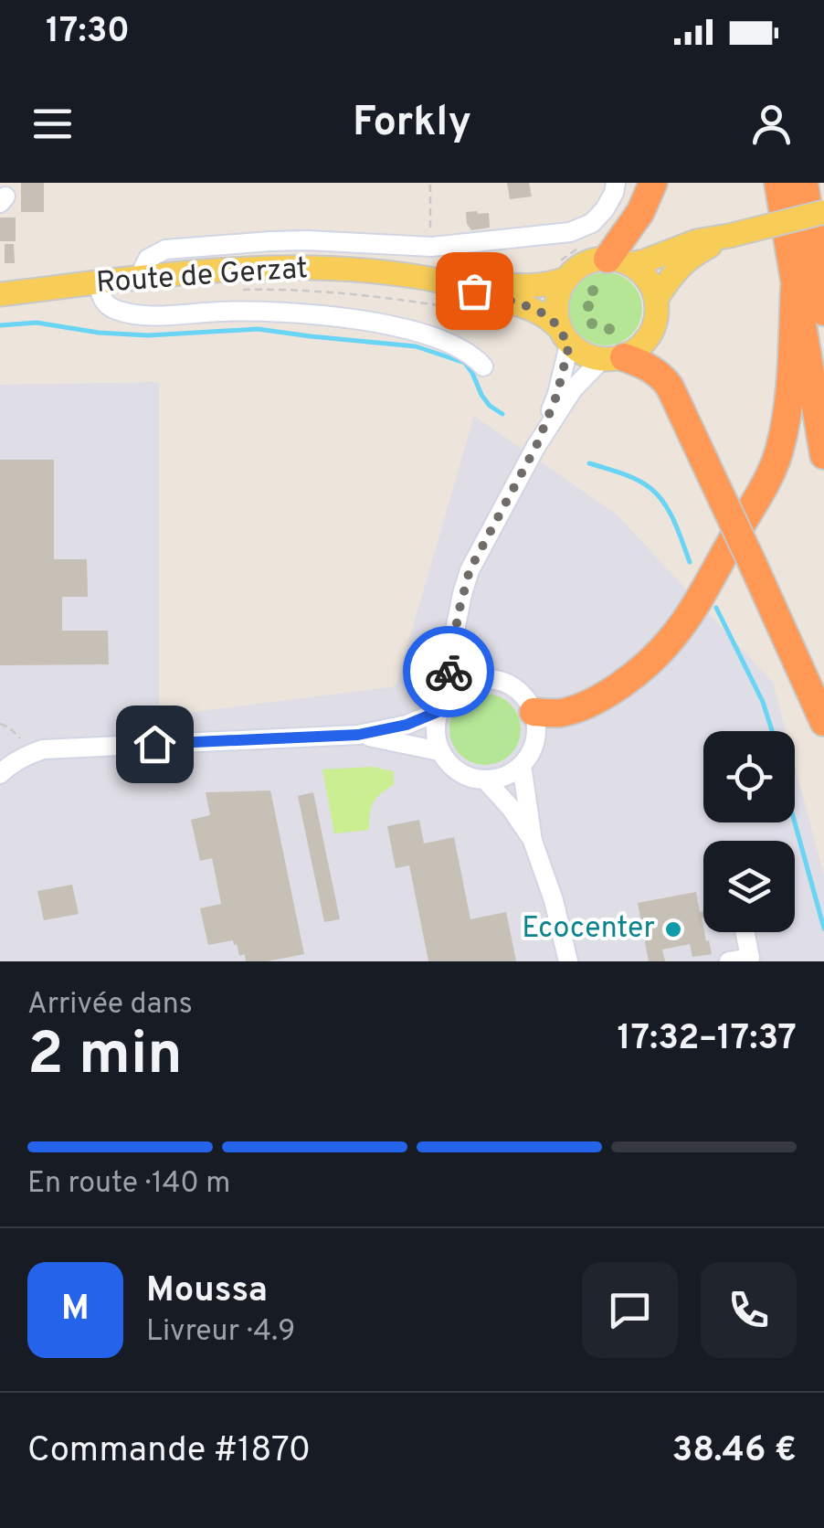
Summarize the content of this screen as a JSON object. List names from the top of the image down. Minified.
{"streets":{"main road":["Route de Gerzat"]},"places":["Ecocenter"],"page":{"status":"17:30","header":"Forkly","heading":["2 min","Arrivée dans","17:32–17:37"],"panel":["Moussa","Livreur · 4.9","Commande #1870","38.46 €"],"bar":"En route · 140 m","round":"M"}}
